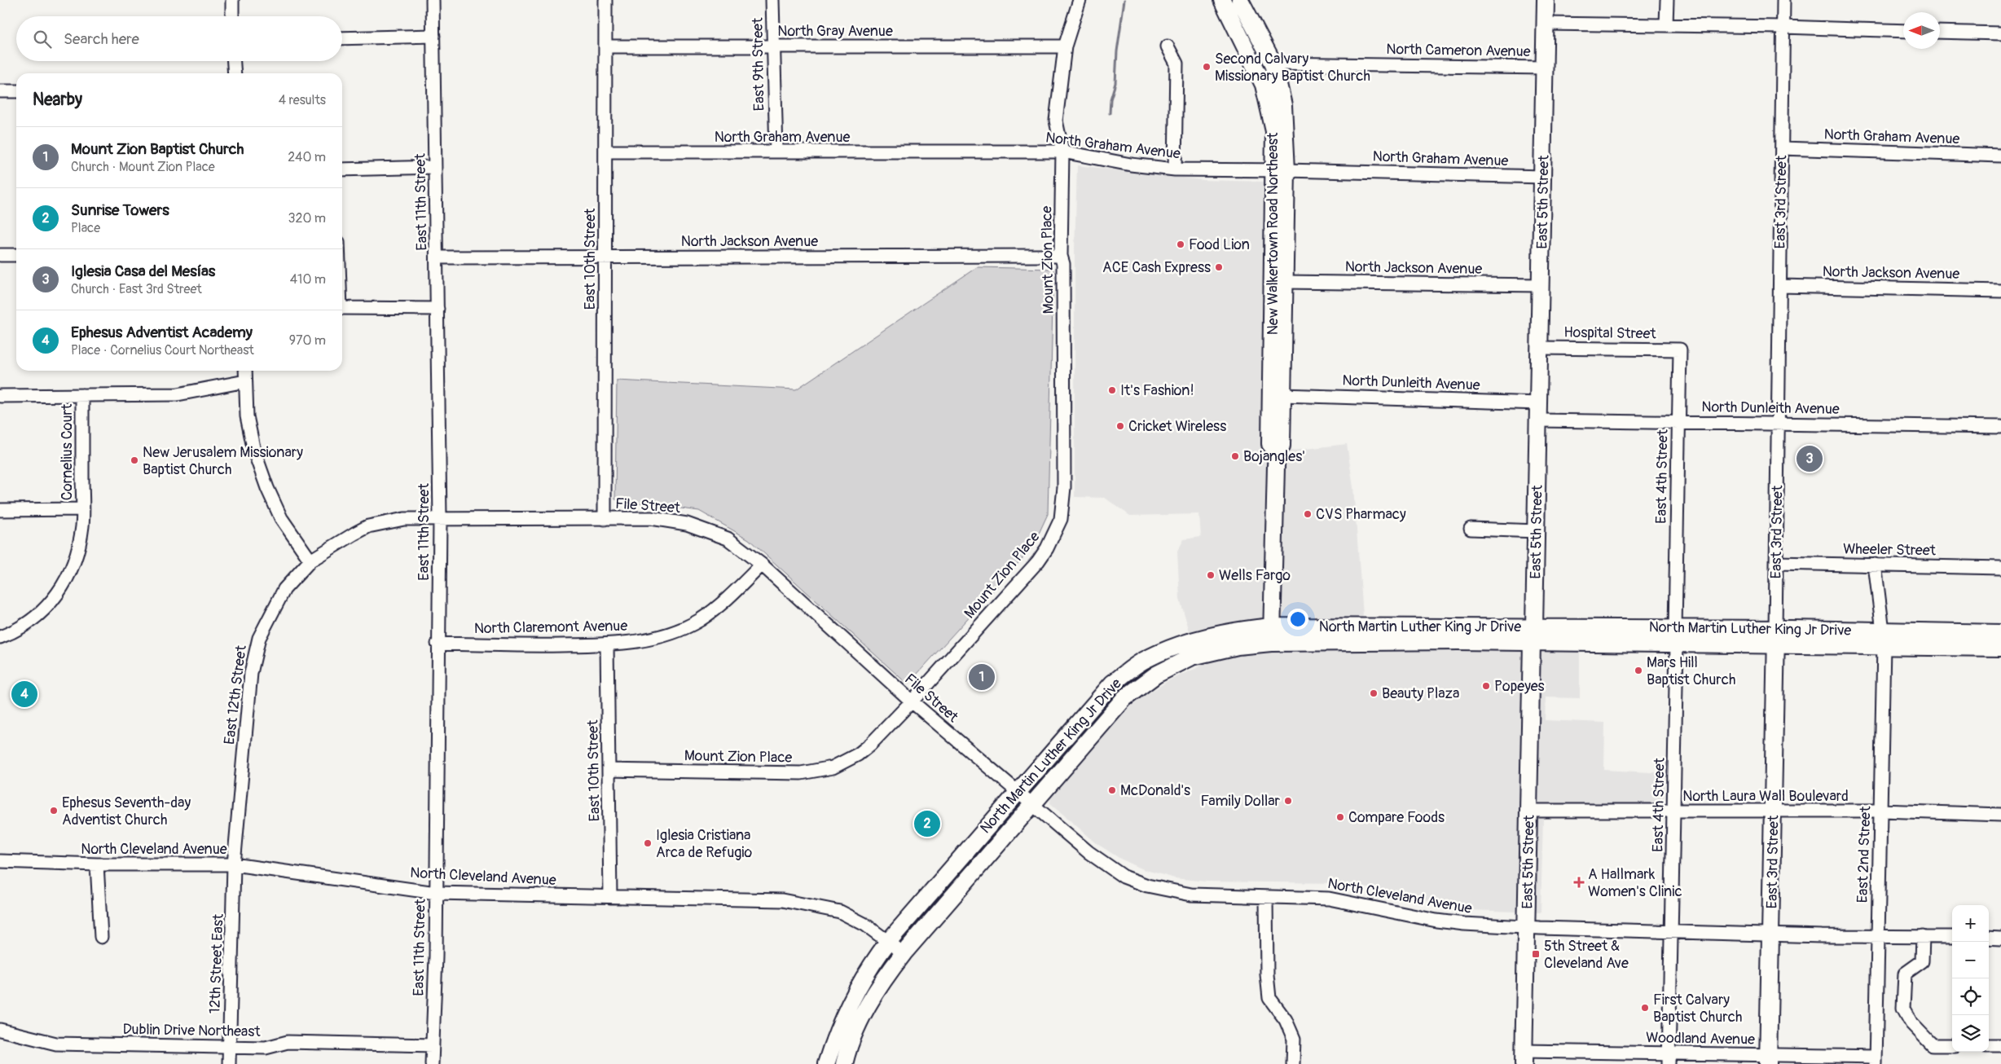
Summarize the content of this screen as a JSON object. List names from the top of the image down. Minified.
{"streets":{"main road":["East 5th Street","East 3rd Street","New Walkertown Road Northeast","North Martin Luther King Jr Drive"],"street":["North Gray Avenue","North Cameron Avenue","East 9th Street","North Graham Avenue","East 11th Street","North Jackson Avenue","East 10th Street","Mount Zion Place","Hospital Street","North Dunleith Avenue","Cornelius Court","East 4th Street","File Street","Wheeler Street","North Claremont Avenue","East 12th Street","North Laura Wall Boulevard","North Cleveland Avenue","East 2nd Street","12th Street East","Dublin Drive Northeast","Woodland Avenue"]},"crossings":[["North Gray Avenue","East 9th Street"],["North Gray Avenue","East 10th Street"],["North Gray Avenue","Mount Zion Place"],["North Cameron Avenue","East 5th Street"],["North Cameron Avenue","New Walkertown Road Northeast"],["East 9th Street","North Graham Avenue"],["North Graham Avenue","East 5th Street"],["North Graham Avenue","East 3rd Street"],["North Graham Avenue","New Walkertown Road Northeast"],["North Graham Avenue","East 10th Street"],["North Graham Avenue","Mount Zion Place"],["East 11th Street","North Jackson Avenue"],["East 11th Street","File Street"],["East 11th Street","North Claremont Avenue"],["East 11th Street","North Cleveland Avenue"],["East 11th Street","Dublin Drive Northeast"],["East 5th Street","North Jackson Avenue"],["East 5th Street","Hospital Street"],["East 5th Street","North Dunleith Avenue"],["East 5th Street","North Martin Luther King Jr Drive"],["East 5th Street","North Laura Wall Boulevard"],["East 5th Street","North Cleveland Avenue"],["East 5th Street","Woodland Avenue"],["East 3rd Street","North Jackson Avenue"],["East 3rd Street","North Dunleith Avenue"],["East 3rd Street","Wheeler Street"],["East 3rd Street","North Martin Luther King Jr Drive"],["East 3rd Street","North Laura Wall Boulevard"],["East 3rd Street","North Cleveland Avenue"],["East 3rd Street","Woodland Avenue"],["New Walkertown Road Northeast","North Jackson Avenue"],["New Walkertown Road Northeast","North Dunleith Avenue"],["New Walkertown Road Northeast","North Martin Luther King Jr Drive"],["North Jackson Avenue","East 10th Street"],["North Jackson Avenue","Mount Zion Place"],["East 10th Street","Mount Zion Place"],["East 10th Street","File Street"],["East 10th Street","North Claremont Avenue"],["East 10th Street","North Cleveland Avenue"],["Mount Zion Place","File Street"],["Hospital Street","East 4th Street"],["North Dunleith Avenue","East 4th Street"],["East 4th Street","North Martin Luther King Jr Drive"],["East 4th Street","North Laura Wall Boulevard"],["East 4th Street","North Cleveland Avenue"],["East 4th Street","Woodland Avenue"],["File Street","North Martin Luther King Jr Drive"],["File Street","North Claremont Avenue"],["File Street","East 12th Street"],["File Street","North Cleveland Avenue"],["Wheeler Street","East 2nd Street"],["North Martin Luther King Jr Drive","North Cleveland Avenue"],["North Martin Luther King Jr Drive","East 2nd Street"],["East 12th Street","North Cleveland Avenue"],["East 12th Street","12th Street East"],["North Laura Wall Boulevard","East 2nd Street"],["North Cleveland Avenue","East 2nd Street"],["North Cleveland Avenue","12th Street East"],["East 2nd Street","Woodland Avenue"],["12th Street East","Dublin Drive Northeast"]],"places":{"other":["Second Calvary Missionary Baptist Church","Food Lion","ACE Cash Express","It's Fashion!","Cricket Wireless","Bojangles'","New Jerusalem Missionary Baptist Church","CVS Pharmacy","Wells Fargo","Mars Hill Baptist Church","Popeyes","Beauty Plaza","McDonald's","Family Dollar","Ephesus Seventh-day Adventist Church","Compare Foods","Iglesia Cristiana Arca de Refugio","First Calvary Baptist Church"],"health":["A Hallmark Women's Clinic"],"transit":["5th Street & Cleveland Ave"]},"north":"left","page":{"search":"Search here","heading":["Nearby","4 results"],"list":[{"mark":"1","name":"Mount Zion Baptist Church","note":"Church · Mount Zion Place","value":"240 m"},{"mark":"2","name":"Sunrise Towers","note":"Place","value":"320 m"},{"mark":"3","name":"Iglesia Casa del Mesías","note":"Church · East 3rd Street","value":"410 m"},{"mark":"4","name":"Ephesus Adventist Academy","note":"Place · Cornelius Court Northeast","value":"970 m"}],"pins":["3","1","4","2"],"map_buttons":["+","−"]}}
